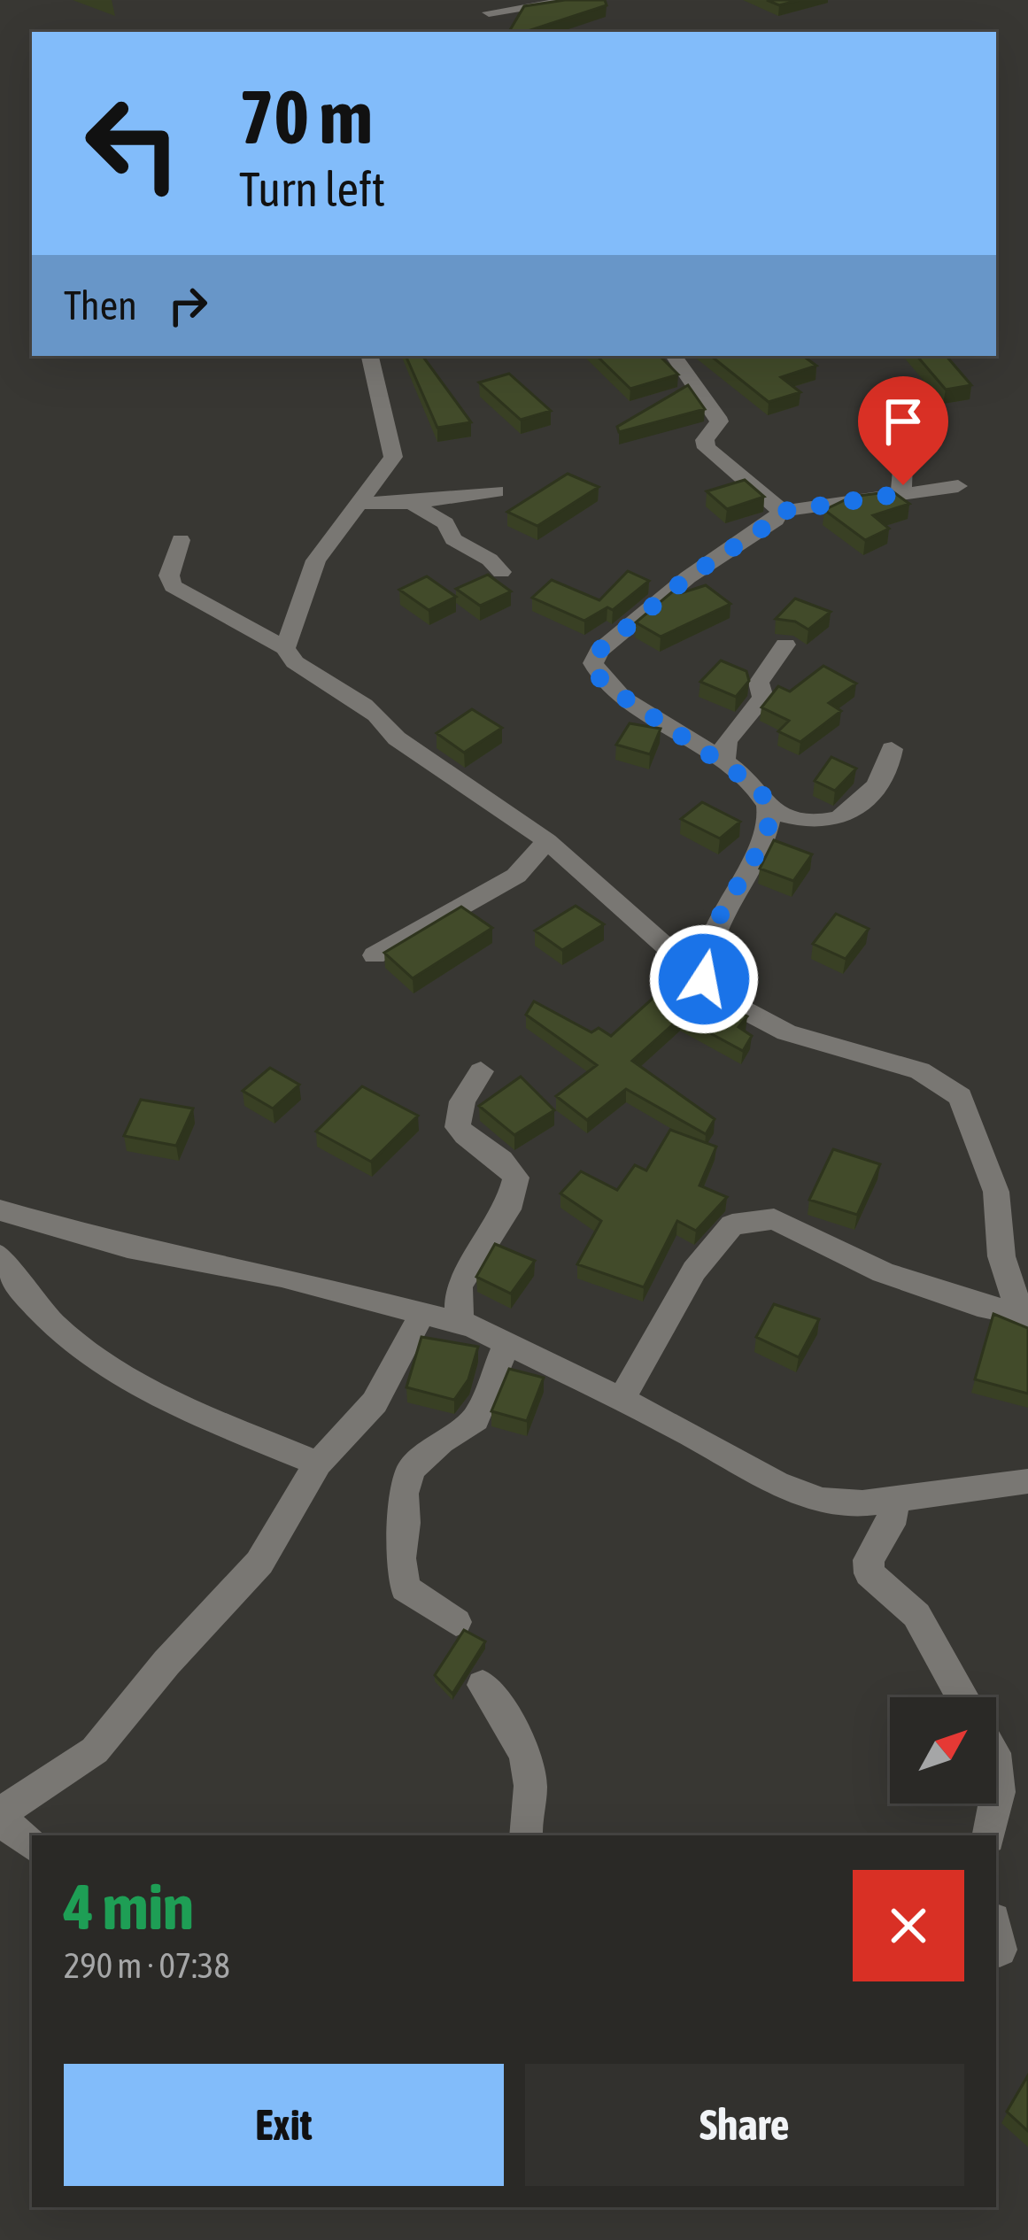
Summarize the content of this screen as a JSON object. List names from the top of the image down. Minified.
{"north":"top right","page":{"turn":["70 m","Turn left"],"then":"Then","heading":["4 min","290 m · 07:38"],"buttons":["Exit","Share"]}}
